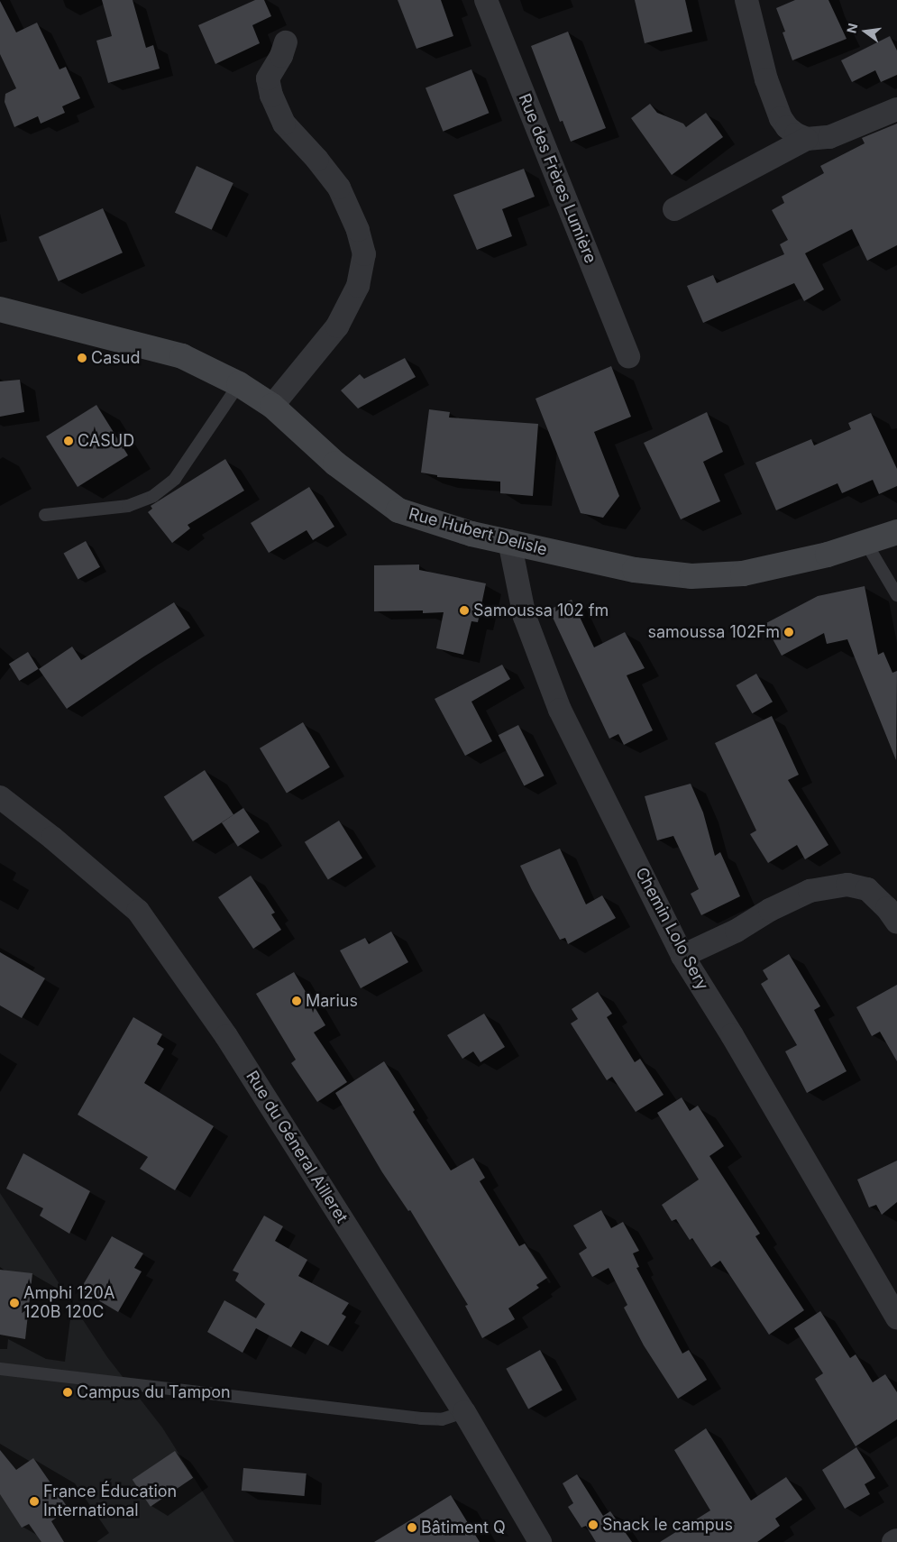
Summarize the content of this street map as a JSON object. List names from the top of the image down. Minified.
{"streets":{"main road":["Rue Hubert Delisle"],"street":["Rue des Frères Lumière","Chemin Lolo Sery","Rue du Géneral Ailleret"]},"crossings":[["Rue Hubert Delisle","Chemin Lolo Sery"]],"places":["Casud","CASUD","Samoussa 102 fm","samoussa 102Fm","Marius","Amphi 120A 120B 120C","Campus du Tampon","France Éducation International","Snack le campus","Bâtiment Q"],"north":"left"}
